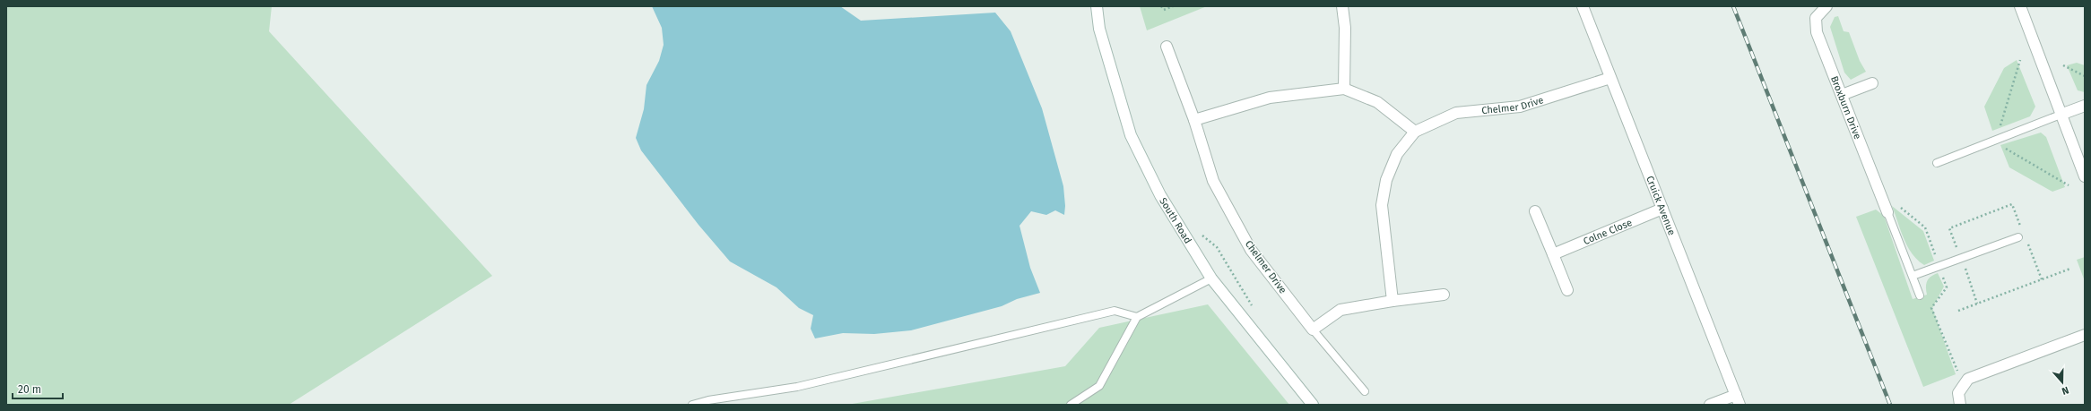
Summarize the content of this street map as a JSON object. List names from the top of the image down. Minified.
{"streets":{"street":["Chelmer Drive","Broxburn Drive","Cruick Avenue","South Road","Colne Close"]},"crossings":[["Chelmer Drive","Cruick Avenue"],["Cruick Avenue","Colne Close"]],"scale_bar":"20 m","north":"bottom"}
